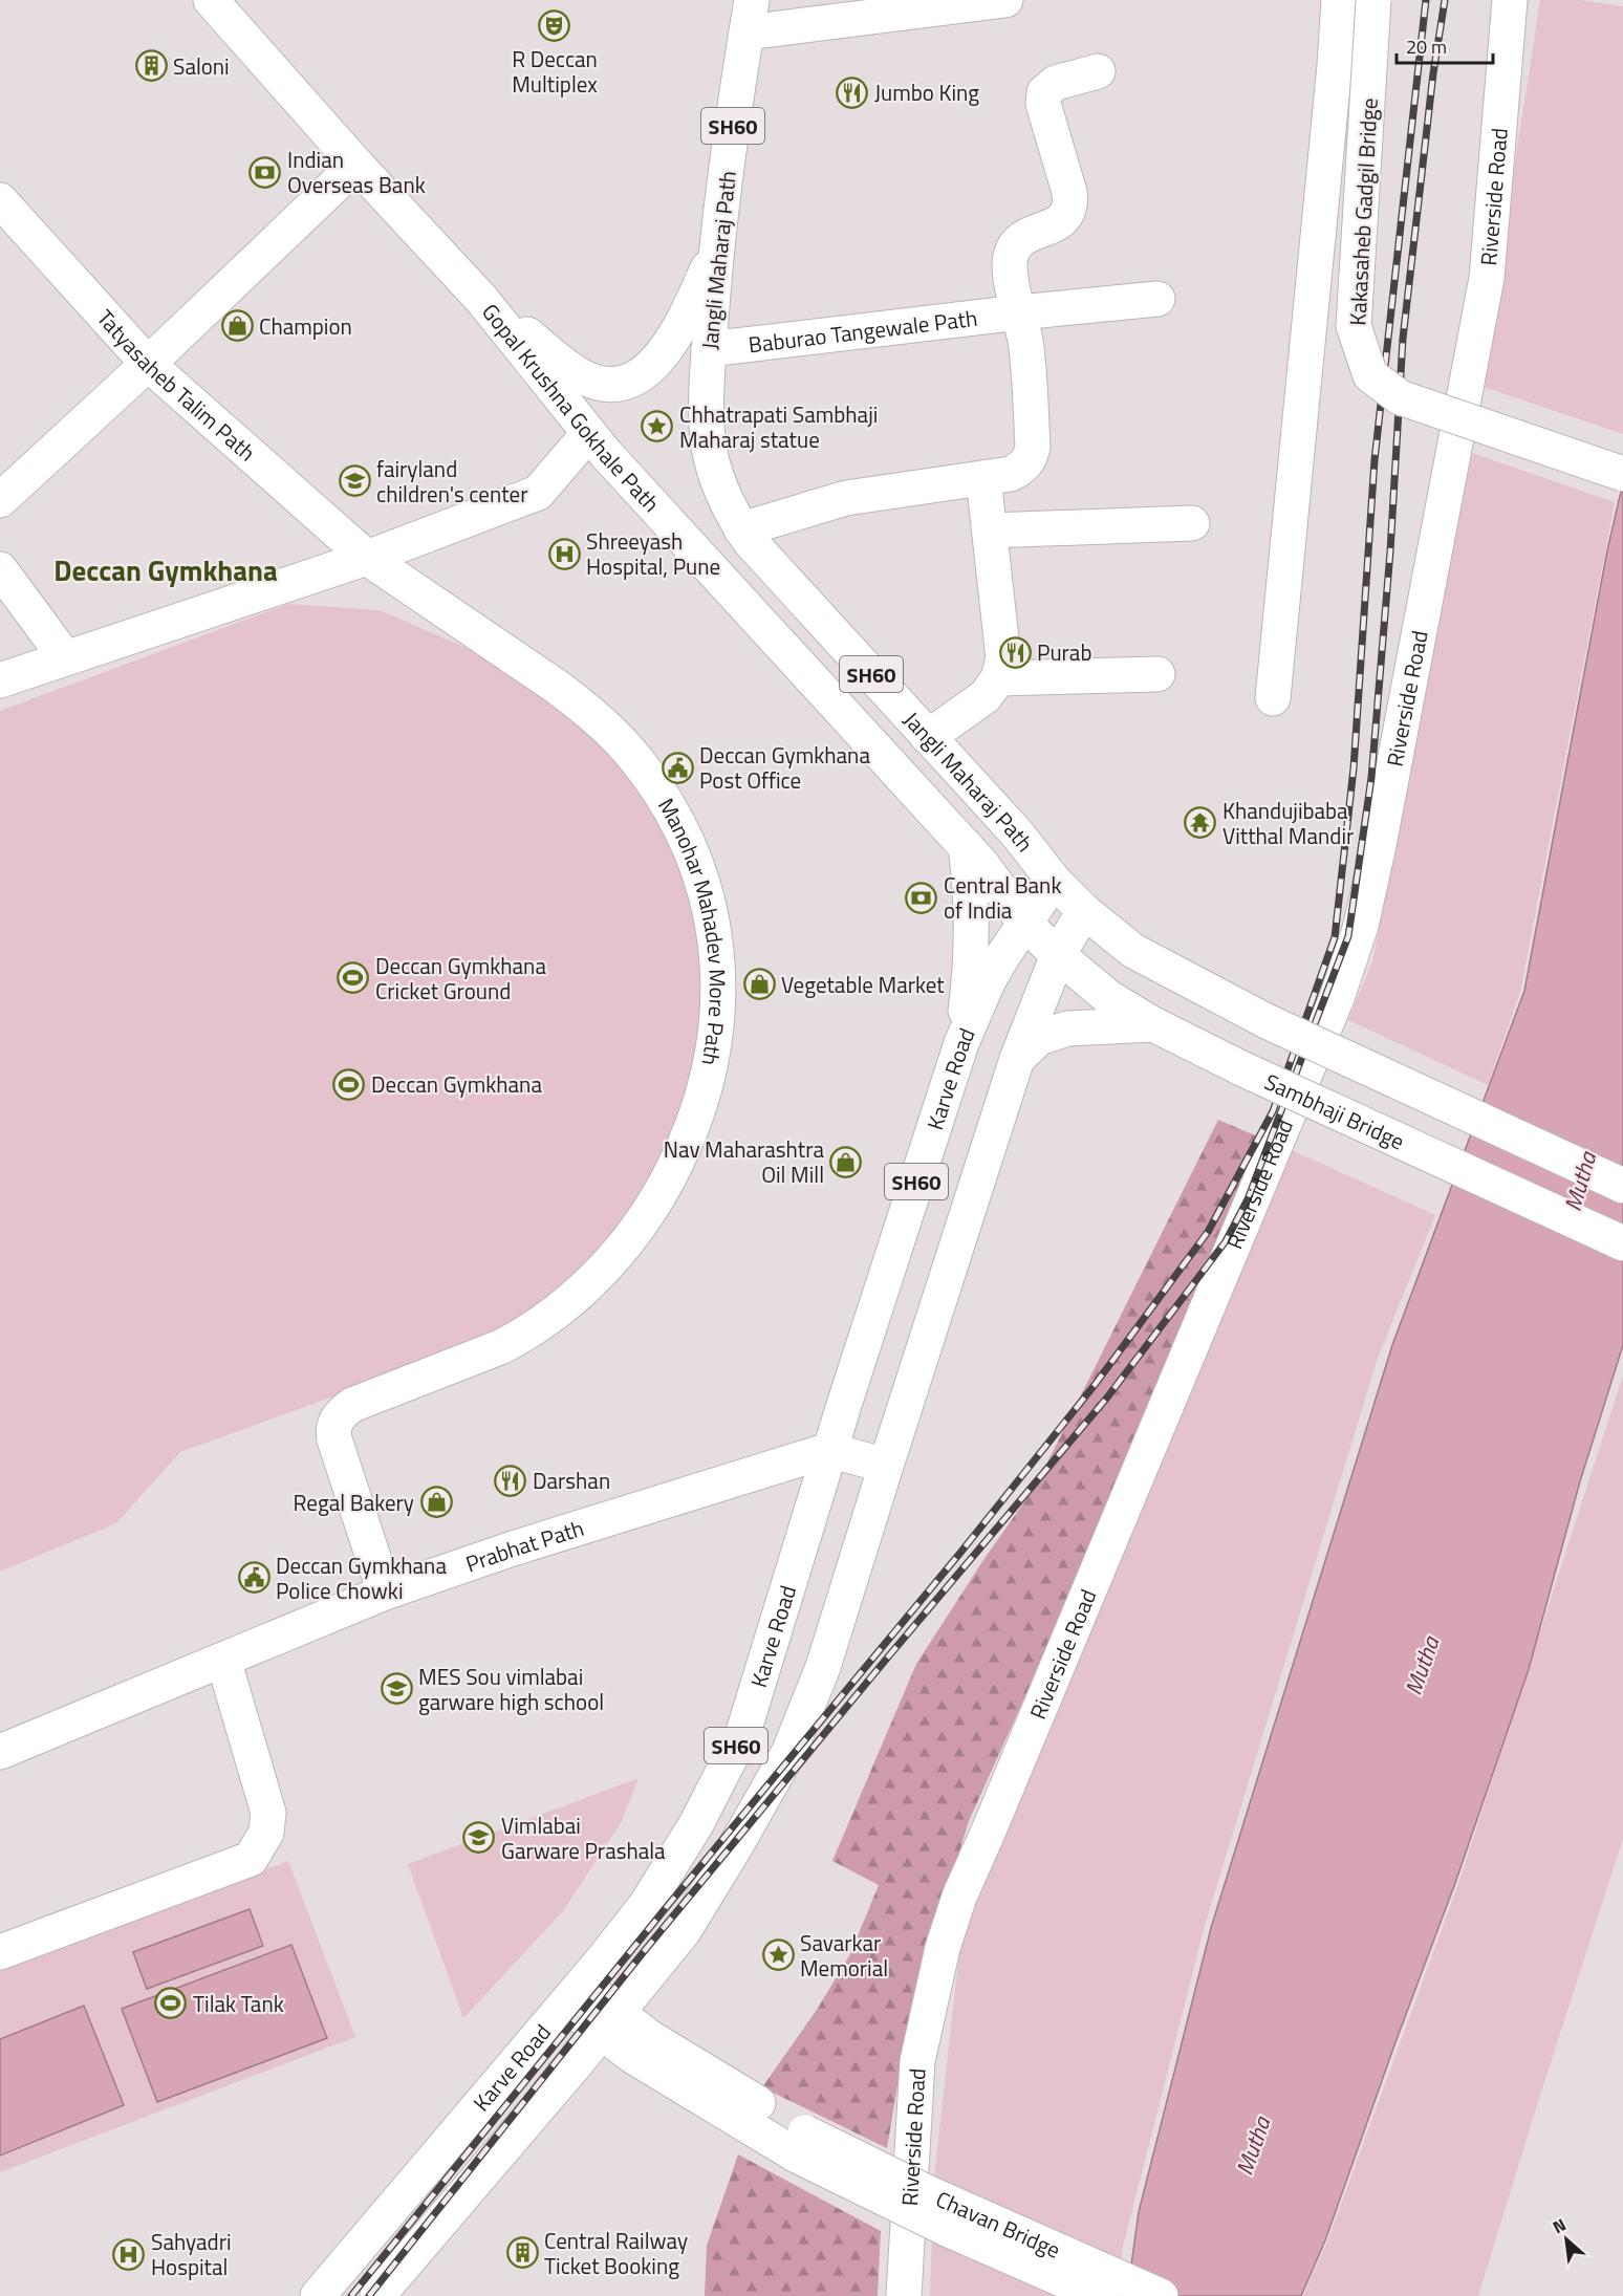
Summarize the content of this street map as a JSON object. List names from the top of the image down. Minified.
{"streets":{"street":["SH60","Riverside Road","Kakasaheb Gadgil Bridge","Jangli Maharaj Path","Baburao Tangewale Path","Tatyasaheb Talim Path","Gopal Krushna Gokhale Path","Manohar Mahadev More Path","Karve Road","Sambhaji Bridge","Prabhat Path","Chavan Bridge"]},"crossings":[["SH60","Jangli Maharaj Path"],["SH60","Baburao Tangewale Path"],["Jangli Maharaj Path","Baburao Tangewale Path"],["Jangli Maharaj Path","Karve Road"],["Tatyasaheb Talim Path","Manohar Mahadev More Path"],["Gopal Krushna Gokhale Path","Karve Road"],["Gopal Krushna Gokhale Path","Sambhaji Bridge"],["Manohar Mahadev More Path","Prabhat Path"],["Karve Road","Sambhaji Bridge"],["Karve Road","Prabhat Path"]],"districts":["Deccan Gymkhana"],"water":["Mutha"],"places":{"theatre":["R Deccan Multiplex"],"building":["Saloni","Central Railway Ticket Booking"],"restaurant":["Jumbo King","Purab","Darshan"],"bank":["Indian Overseas Bank","Central Bank of India"],"shop":["Champion","Vegetable Market","Nav Maharashtra Oil Mill","Regal Bakery"],"place":["Chhatrapati Sambhaji Maharaj statue","Savarkar Memorial"],"school or university":["fairyland children's center","MES Sou vimlabai garware high school","Vimlabai Garware Prashala"],"hospital":["Shreeyash Hospital, Pune","Sahyadri Hospital"],"public building":["Deccan Gymkhana Post Office","Deccan Gymkhana Police Chowki"],"temple":["Khandujibaba Vitthal Mandir"],"sports":["Deccan Gymkhana Cricket Ground","Deccan Gymkhana","Tilak Tank"]},"scale_bar":"20 m","north":"top left"}
